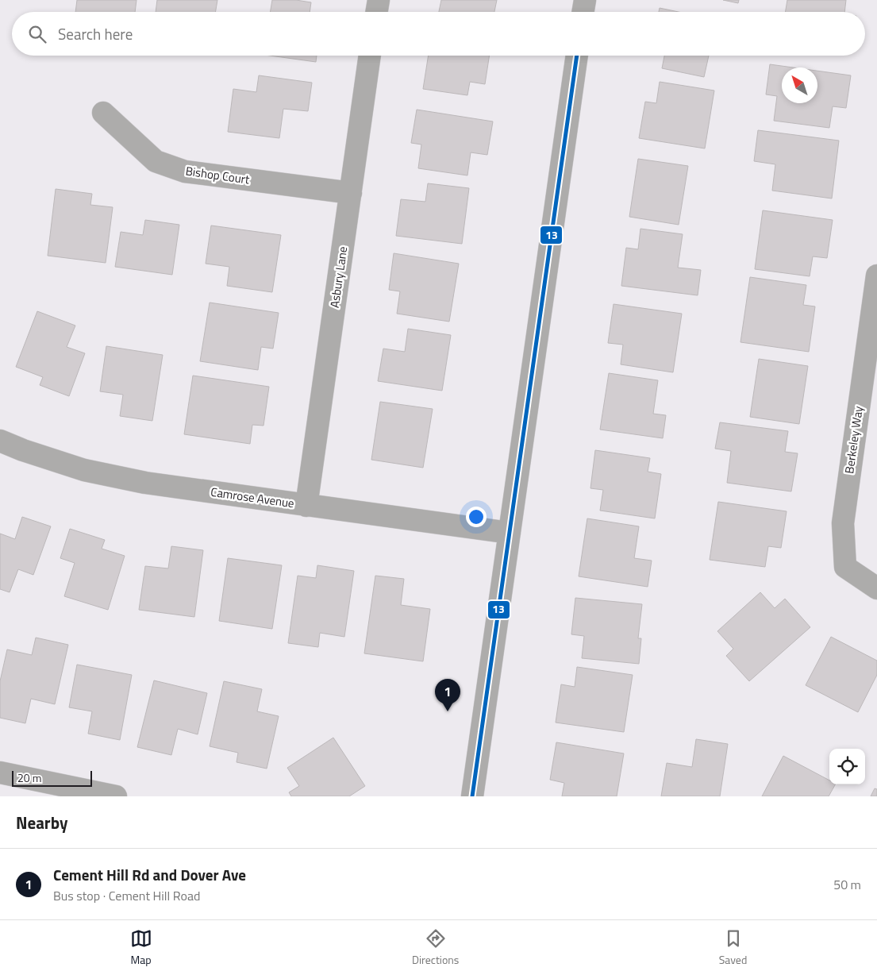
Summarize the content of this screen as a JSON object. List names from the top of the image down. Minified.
{"streets":{"street":["Bishop Court","Asbury Lane","Berkeley Way","Camrose Avenue"]},"crossings":[["Bishop Court","Asbury Lane"],["Asbury Lane","Camrose Avenue"]],"lines":["transit line 13"],"scale_bar":"20 m","north":"top left","page":{"search":"Search here","pins":"1","scale":"20 m","heading":"Nearby","list":[{"mark":"1","name":"Cement Hill Rd and Dover Ave","note":"Bus stop · Cement Hill Road","value":"50 m"}],"nav":["Map","Directions","Saved"]}}
